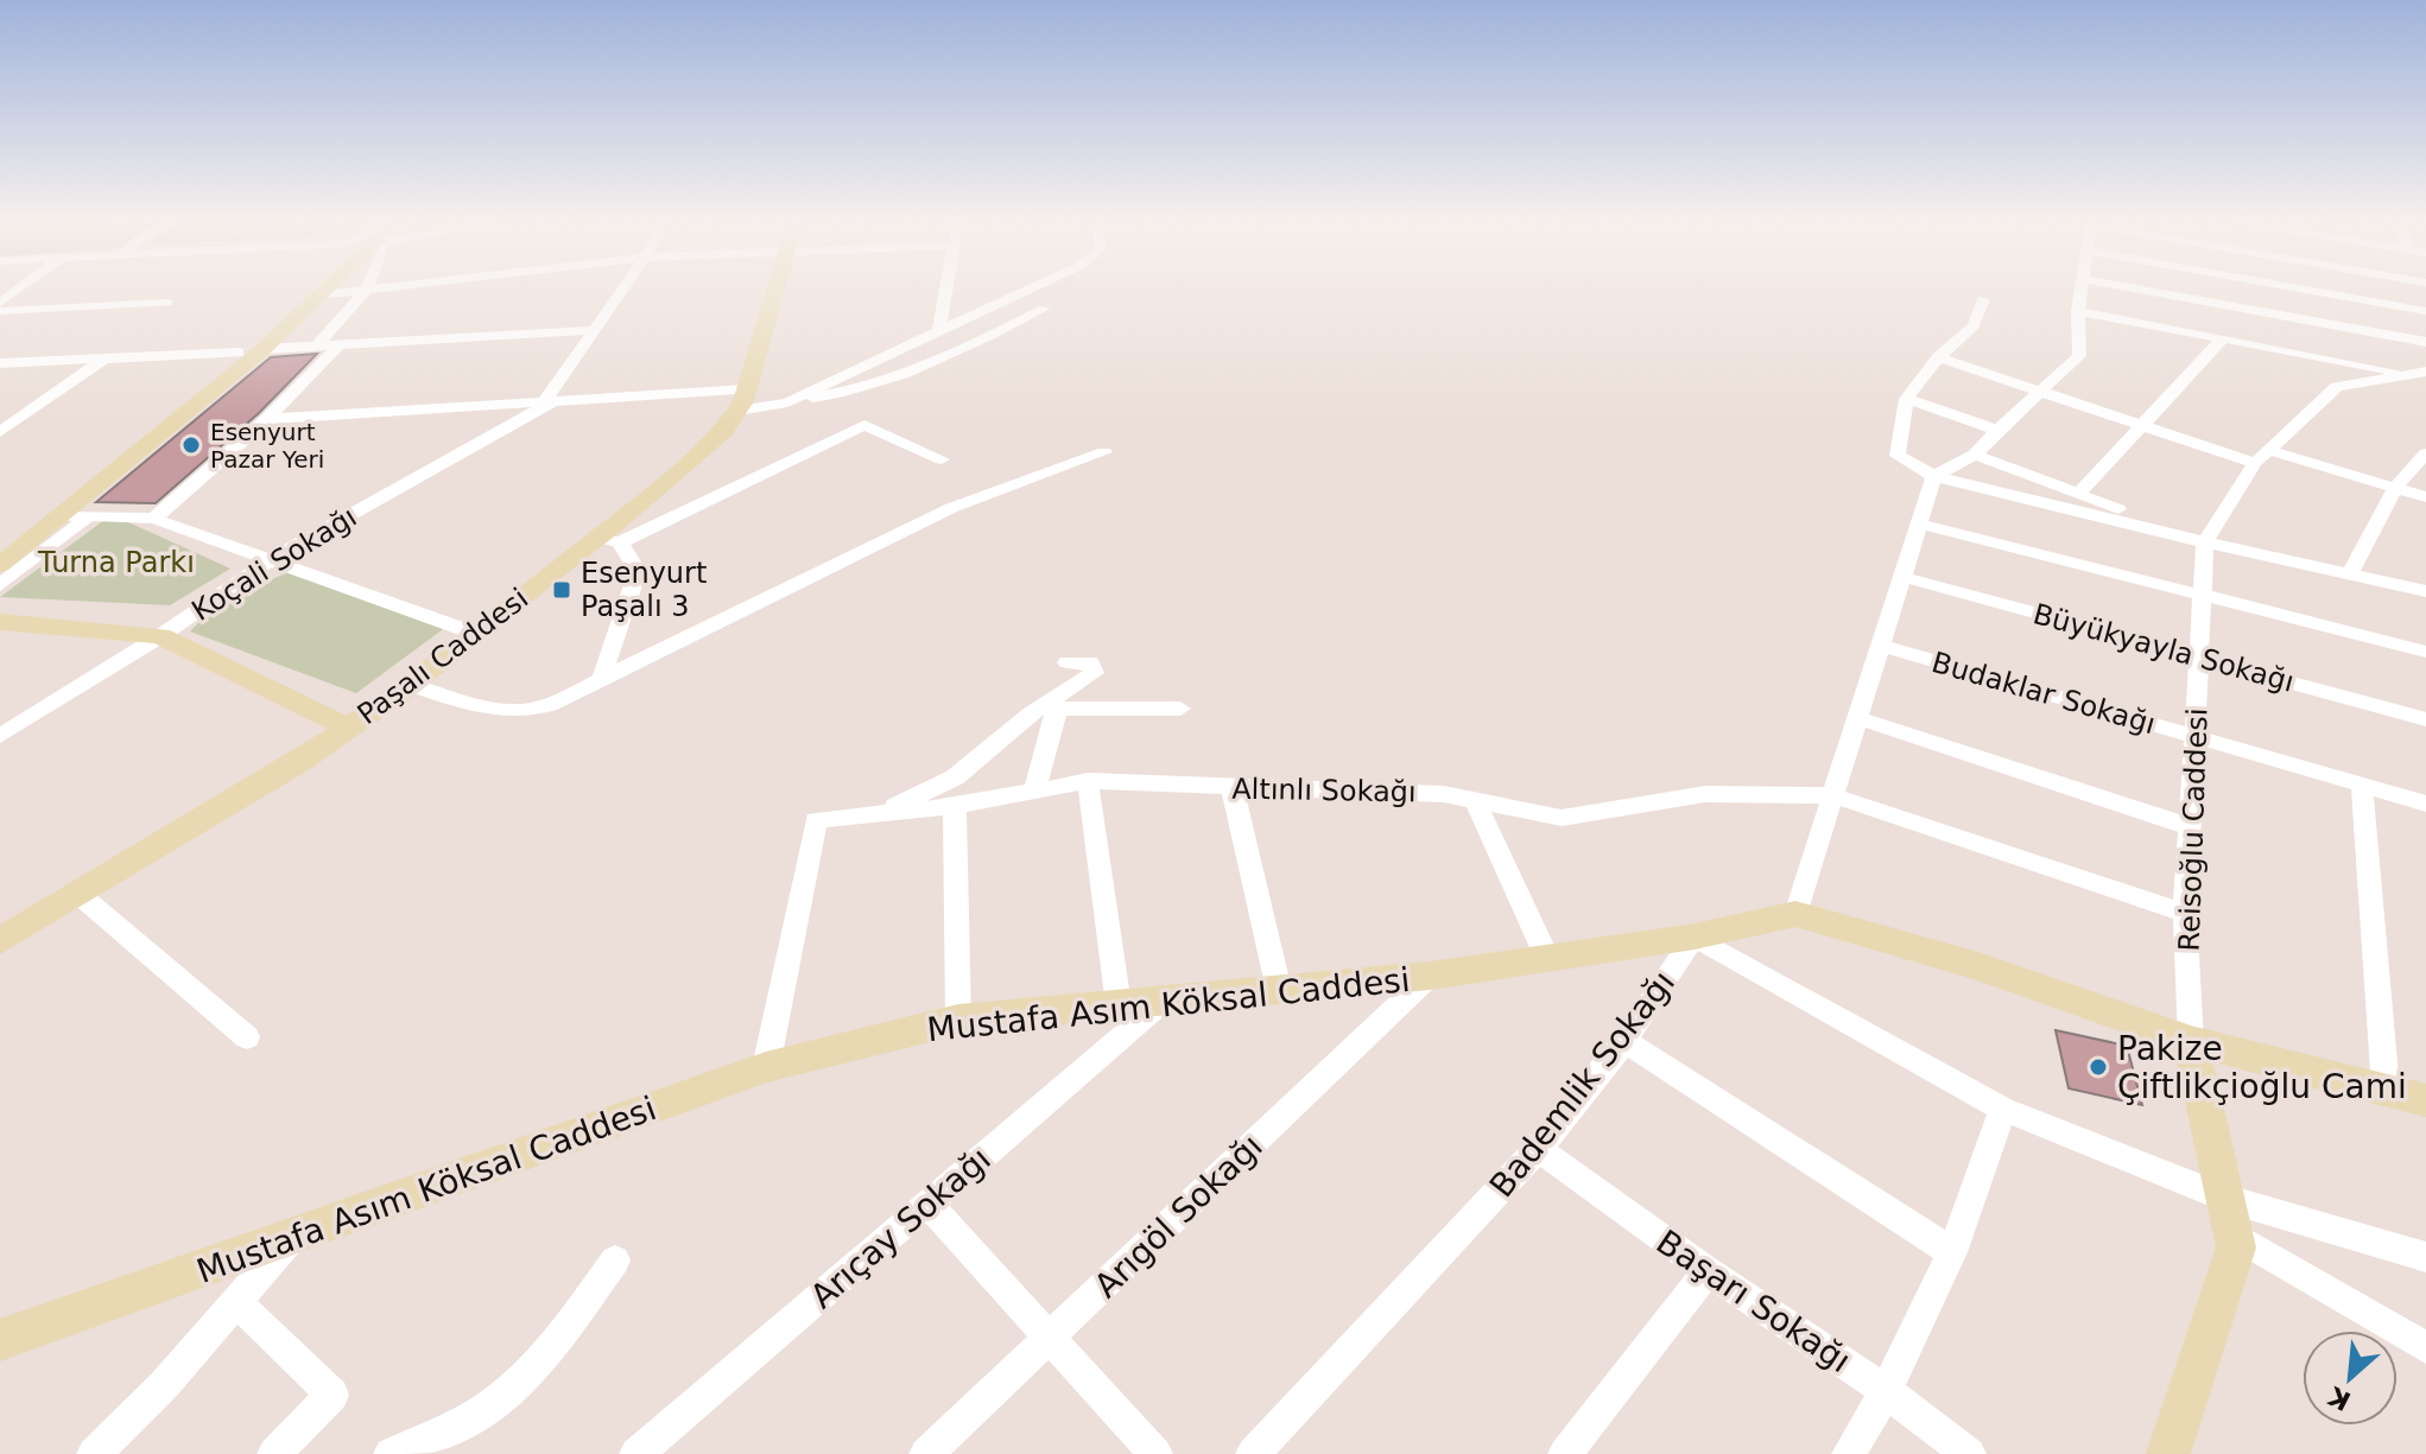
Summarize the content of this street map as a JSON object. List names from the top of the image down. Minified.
{"streets":{"street":["Koçali Sokağı","Büyükyayla Sokağı","Paşalı Caddesi","Budaklar Sokağı","Altınlı Sokağı","Reisoğlu Caddesi","Mustafa Asım Köksal Caddesi","Bademlik Sokağı","Arıgöl Sokağı","Arıçay Sokağı","Başarı Sokağı"]},"crossings":[["Büyükyayla Sokağı","Reisoğlu Caddesi"],["Budaklar Sokağı","Reisoğlu Caddesi"],["Altınlı Sokağı","Reisoğlu Caddesi"],["Altınlı Sokağı","Mustafa Asım Köksal Caddesi"],["Reisoğlu Caddesi","Mustafa Asım Köksal Caddesi"],["Mustafa Asım Köksal Caddesi","Bademlik Sokağı"],["Mustafa Asım Köksal Caddesi","Arıgöl Sokağı"],["Mustafa Asım Köksal Caddesi","Arıçay Sokağı"],["Bademlik Sokağı","Başarı Sokağı"]],"parks":["Turna Parkı"],"places":{"other":["Esenyurt Pazar Yeri","Pakize Çiftlikçioğlu Cami"],"transit":["Esenyurt Paşalı 3"]},"north":"bottom left"}
